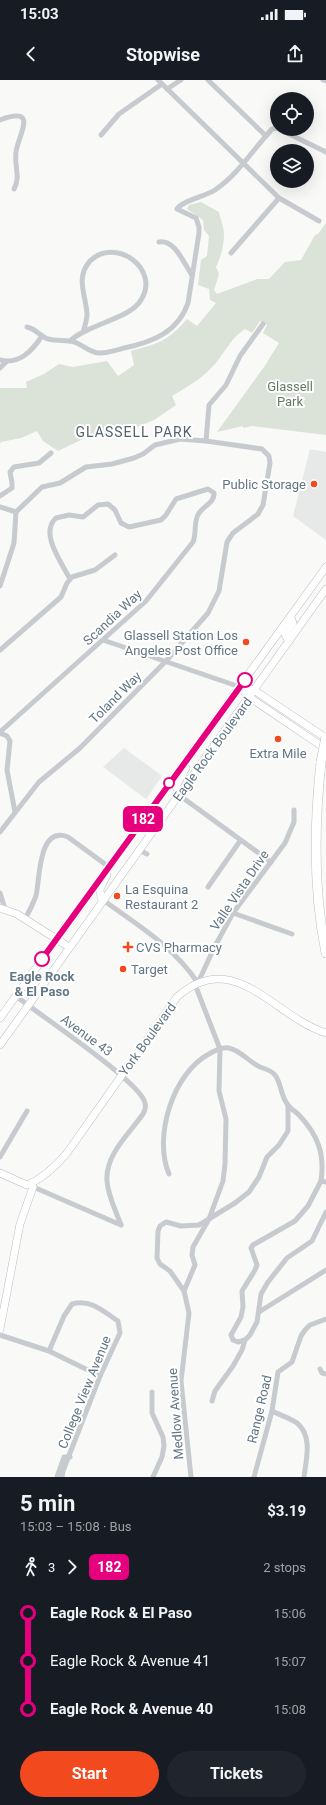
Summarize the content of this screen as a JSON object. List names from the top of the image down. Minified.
{"streets":{"main road":["Eagle Rock Boulevard","York Boulevard"],"street":["Scandia Way","Toland Way","Valle Vista Drive","Avenue 43","College View Avenue","Range Road","Medlow Avenue"]},"crossings":[["Eagle Rock Boulevard","Avenue 43"],["Valle Vista Drive","York Boulevard"],["Avenue 43","York Boulevard"]],"districts":["GLASSELL PARK"],"parks":["Glassell Park"],"places":{"other":["Public Storage","Glassell Station Los Angeles Post Office","Extra Mile","La Esquina Restaurant 2","Eagle Rock & El Paso","Target"],"health":["CVS Pharmacy"]},"lines":["bus line 182"],"page":{"status":"15:03","header":"Stopwise","on_map":"182","heading":["5 min","15:03 – 15:08 · Bus","$3.19"],"legs":["3","182","2 stops"],"list":[{"name":"Eagle Rock & El Paso","value":"15:06"},{"name":"Eagle Rock & Avenue 41","value":"15:07"},{"name":"Eagle Rock & Avenue 40","value":"15:08"}],"buttons":["Start","Tickets"]}}
